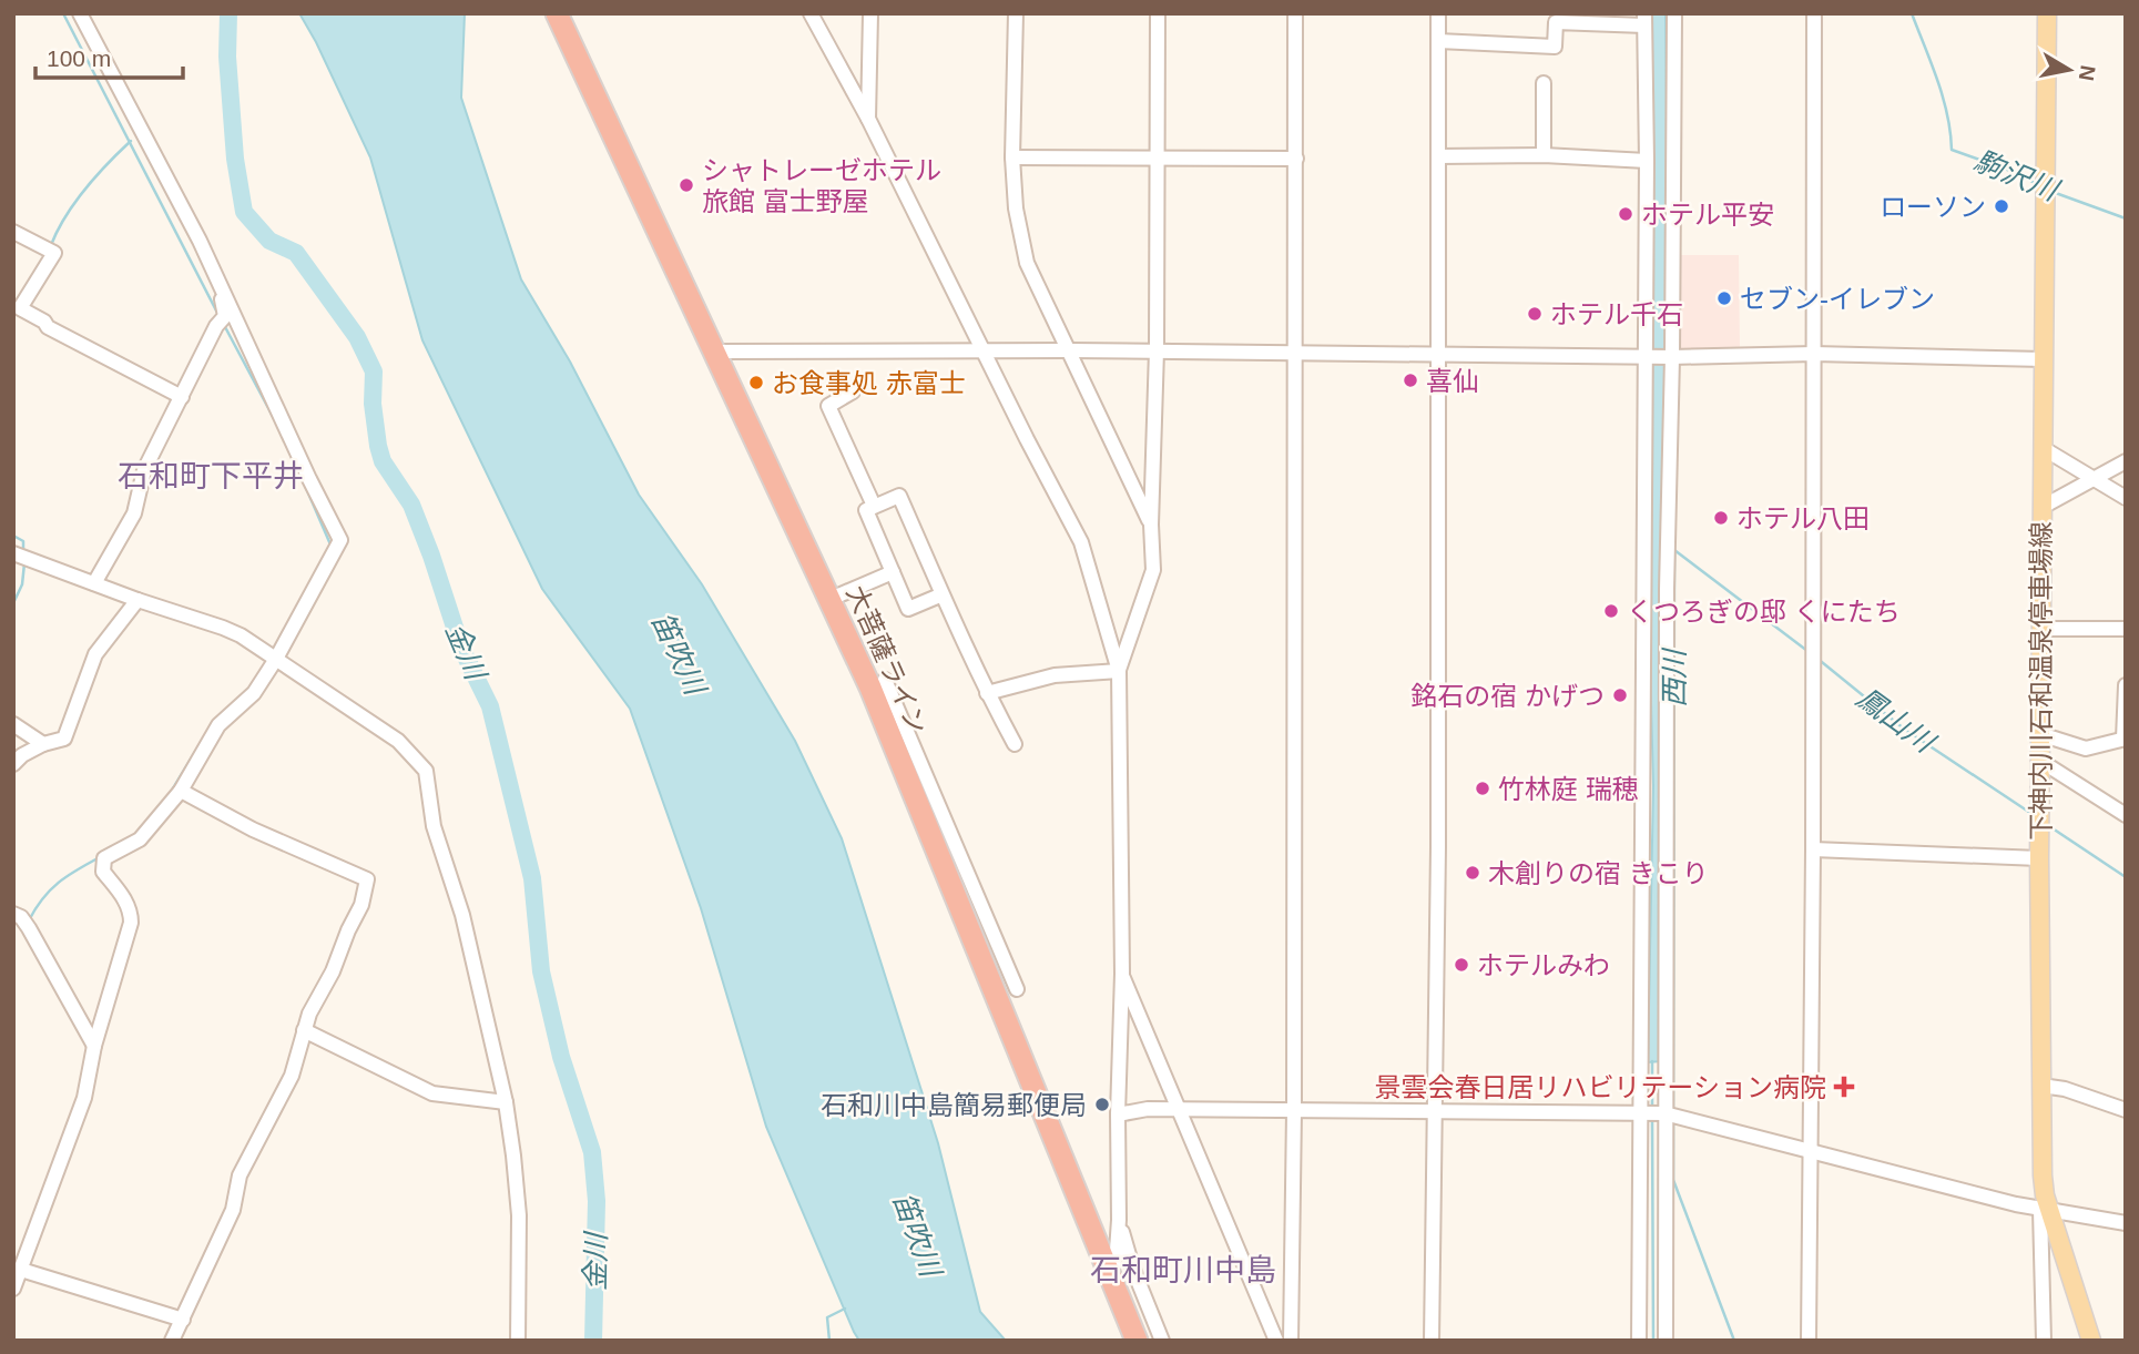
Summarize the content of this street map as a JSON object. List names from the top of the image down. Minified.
{"streets":{"highway":["大菩薩ライン"],"main road":["下神内川石和温泉停車場線"]},"districts":["石和町下平井","石和町川中島"],"water":["駒沢川","金川","笛吹川","西川","鳳山川"],"places":{"other":["シャトレーゼホテル 旅館 富士野屋","ローソン","ホテル平安","セブン-イレブン","ホテル千石","喜仙","お食事処 赤富士","ホテル八田","くつろぎの邸 くにたち","銘石の宿 かげつ","竹林庭 瑞穂","木創りの宿 きこり","ホテルみわ","石和川中島簡易郵便局"],"health":["景雲会春日居リハビリテーション病院"]},"scale_bar":"100 m","north":"right"}
